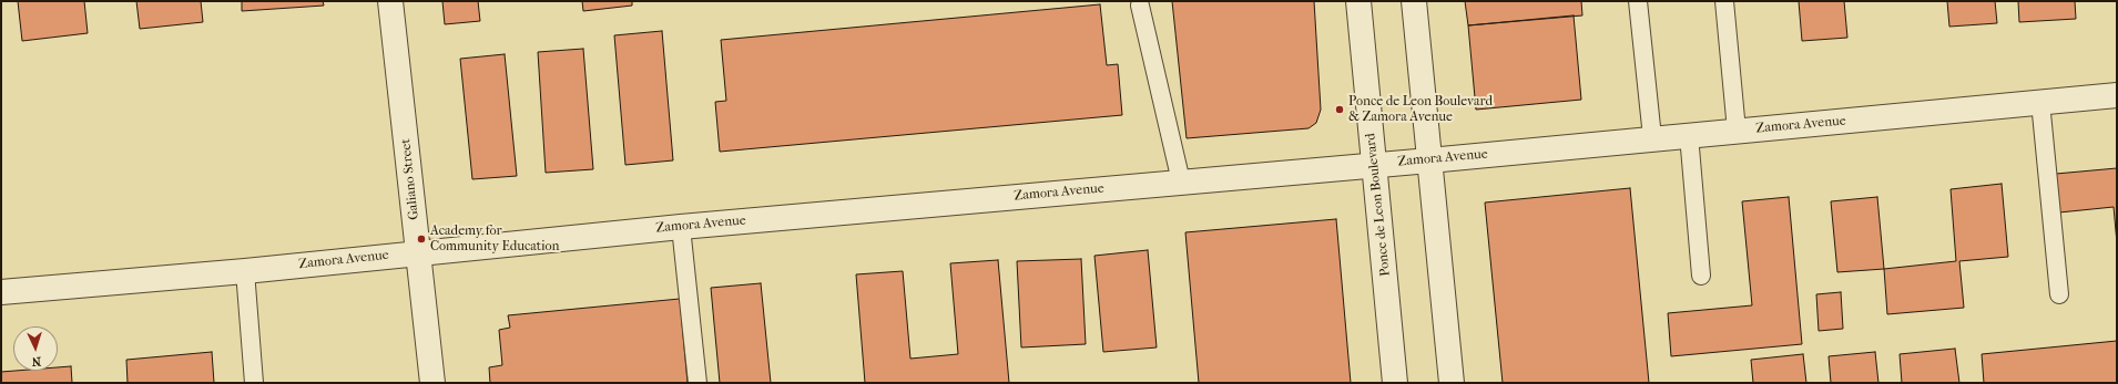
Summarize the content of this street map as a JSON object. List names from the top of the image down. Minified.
{"streets":{"street":["Zamora Avenue","Galiano Street","Ponce de Leon Boulevard"]},"crossings":[["Zamora Avenue","Galiano Street"],["Zamora Avenue","Ponce de Leon Boulevard"]],"places":["Ponce de Leon Boulevard & Zamora Avenue","Academy for Community Education"],"north":"bottom"}
